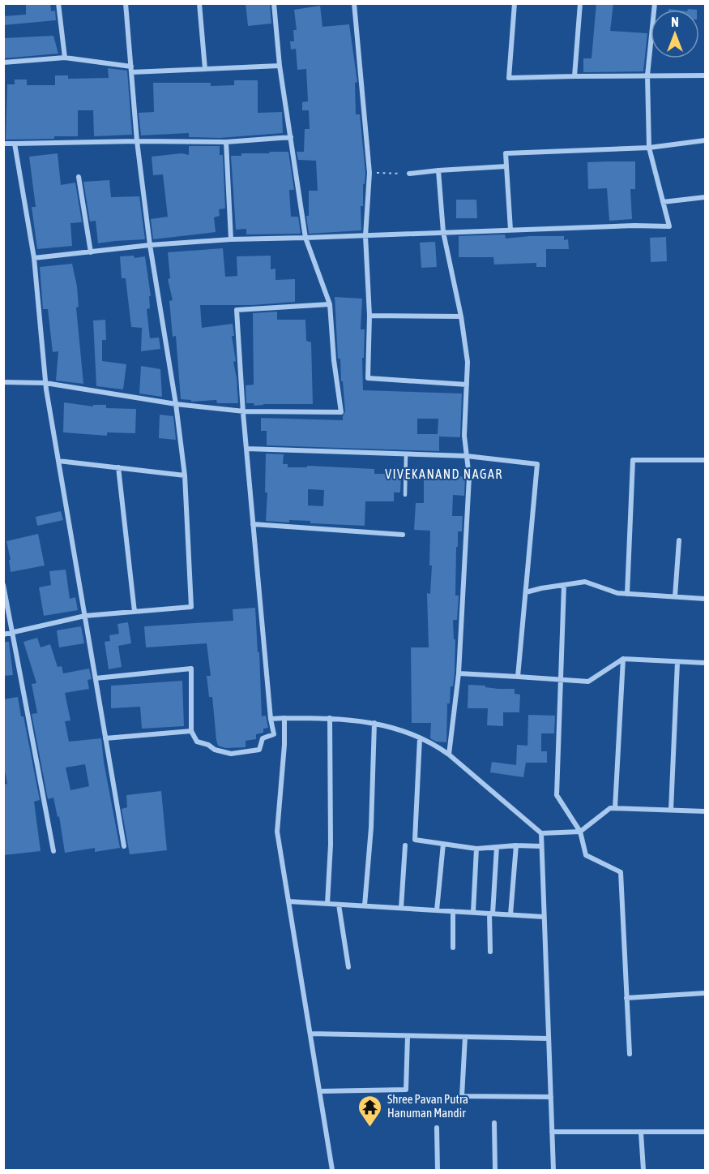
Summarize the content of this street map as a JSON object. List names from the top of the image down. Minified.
{"districts":["VIVEKANAND NAGAR"],"places":{"temple":["Shree Pavan Putra Hanuman Mandir"]},"north":"top"}
